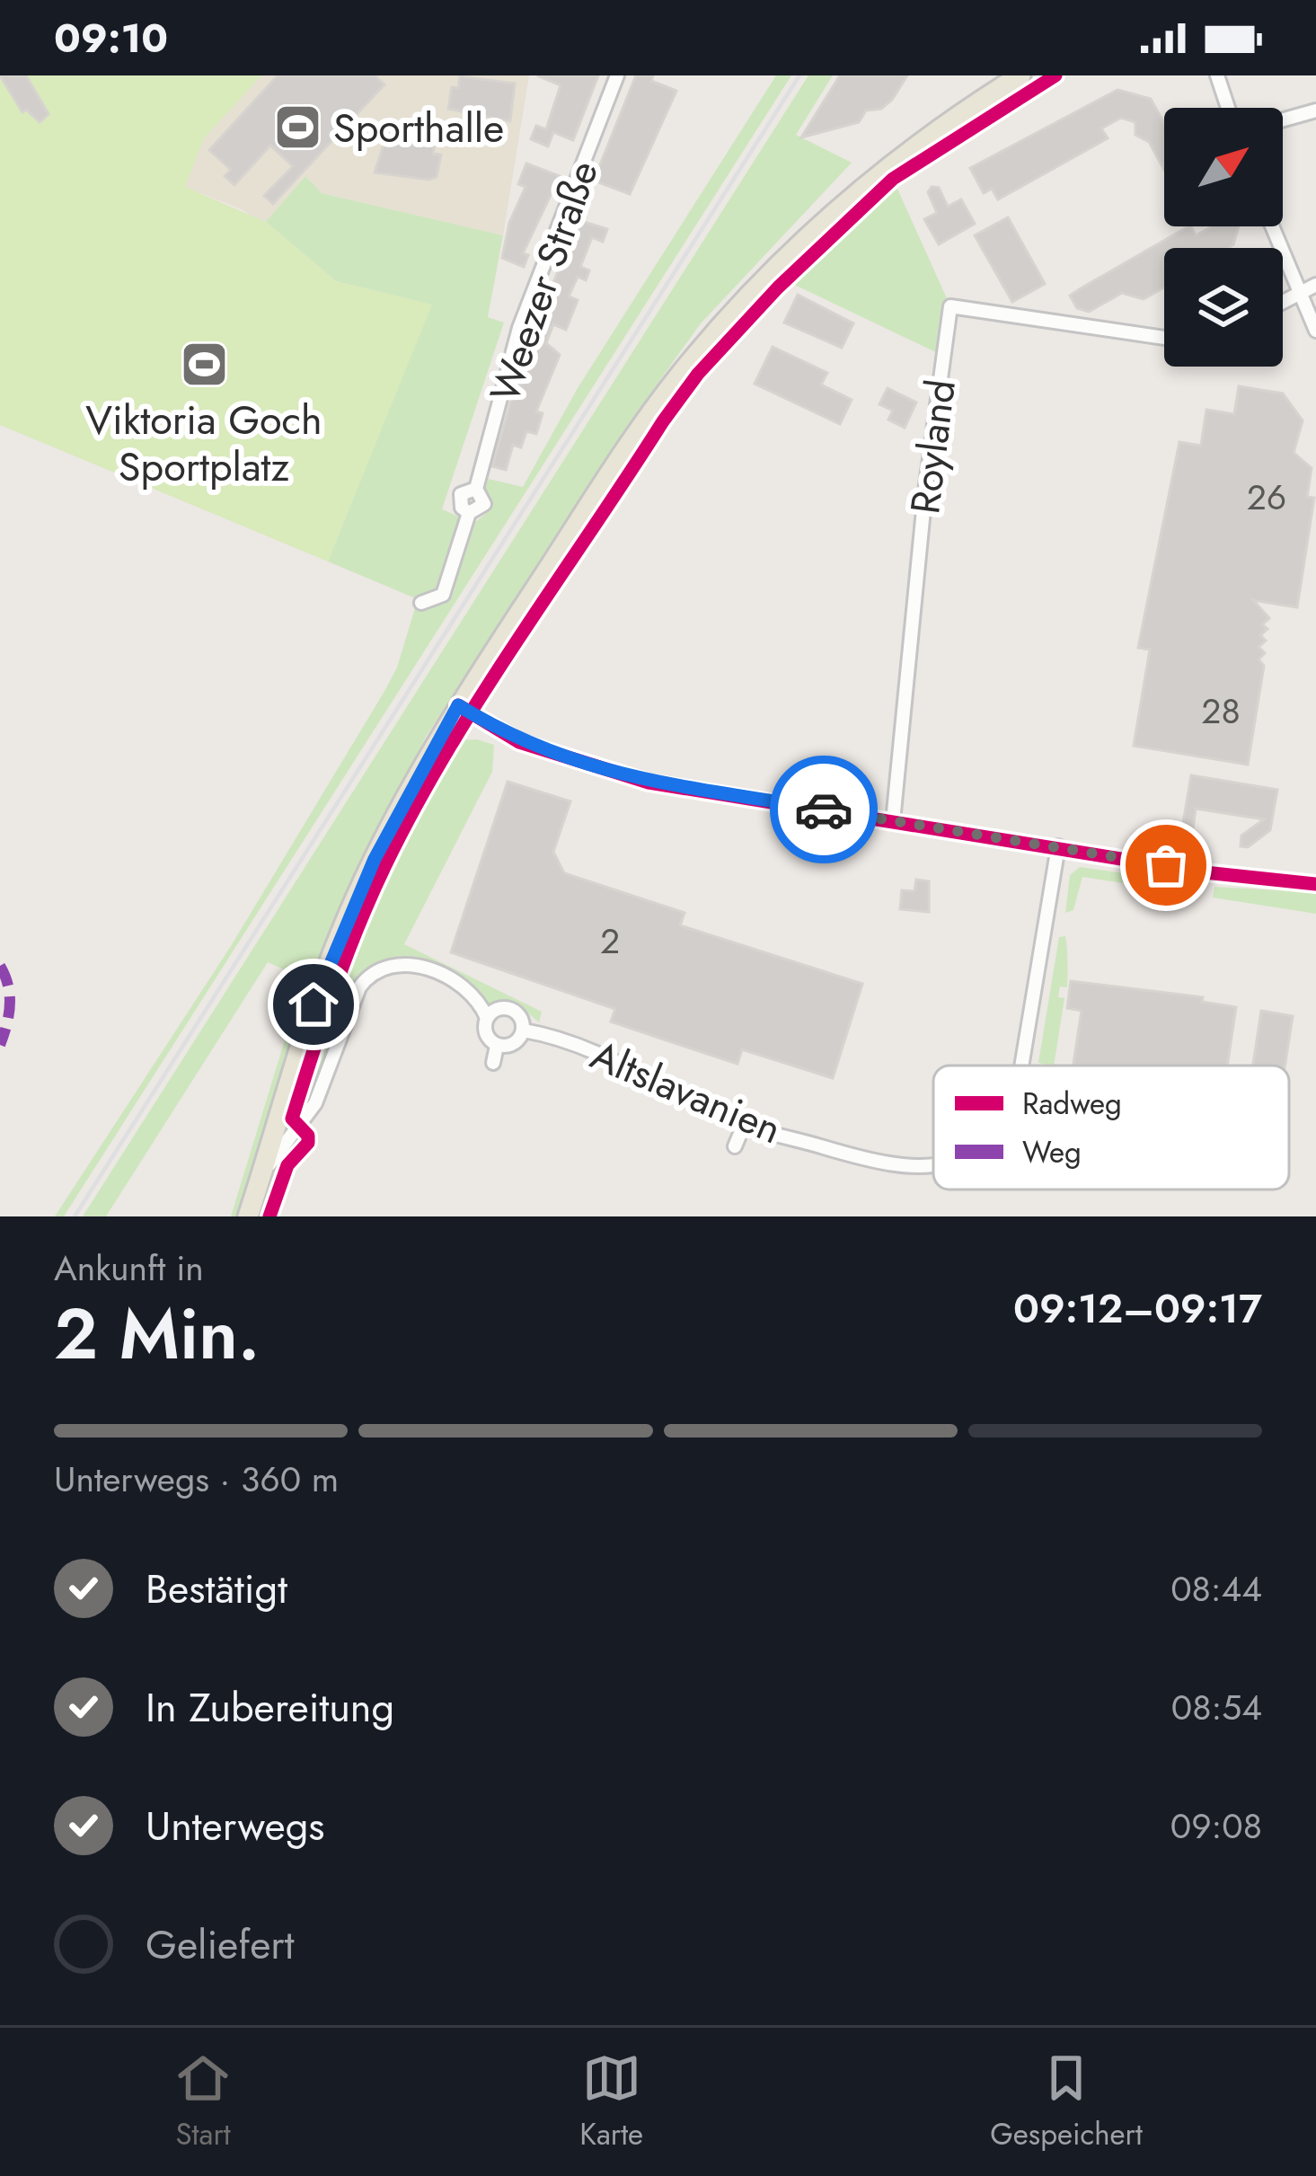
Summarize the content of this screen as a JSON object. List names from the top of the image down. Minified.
{"streets":{"street":["Weezer Straße","Royland","Altslavanien"]},"places":{"sports":["Sporthalle","Viktoria Goch Sportplatz"]},"house_numbers":["26","28","2"],"legend":["Radweg","Weg"],"north":"top right","page":{"status":"09:10","heading":["2 Min.","Ankunft in","09:12–09:17"],"bar":"Unterwegs · 360 m","list":[["Bestätigt","08:44"],["In Zubereitung","08:54"],["Unterwegs","09:08"],"Geliefert"],"tabs":["Start","Karte","Gespeichert"]}}
